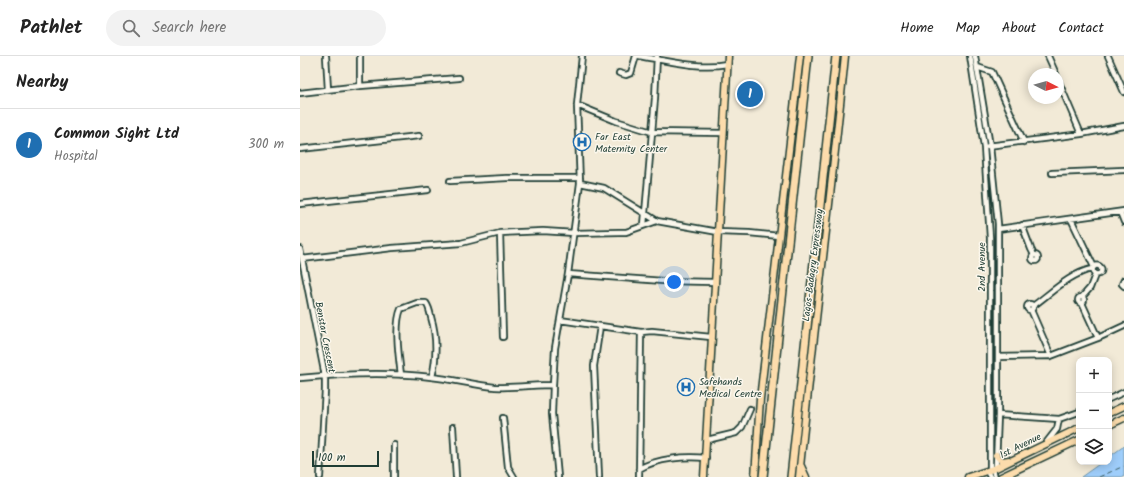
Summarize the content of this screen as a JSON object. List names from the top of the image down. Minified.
{"streets":{"highway":["Lagos-Badagry Expressway"],"main road":["1st Avenue"],"street":["2nd Avenue","Benstar Crescent"]},"crossings":[["2nd Avenue","1st Avenue"]],"places":{"hospital":["Far East Maternity Center","Safehands Medical Centre"]},"scale_bar":"100 m","north":"right","page":{"header":"Pathlet","search":"Search here","nav":["Home","Map","About","Contact"],"heading":"Nearby","pins":"1","list":[{"mark":"1","name":"Common Sight Ltd","note":"Hospital","value":"300 m"}],"map_buttons":["+","−"],"scale":"100 m"}}
